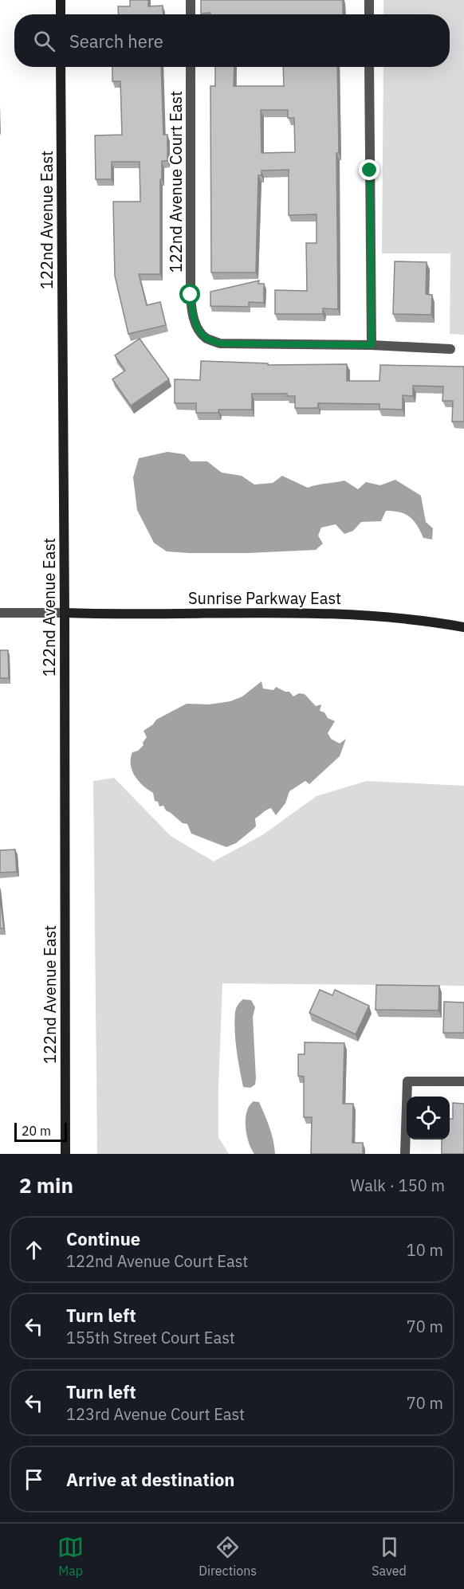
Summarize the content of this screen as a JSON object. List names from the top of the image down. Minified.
{"streets":{"main road":["122nd Avenue East","Sunrise Parkway East"],"street":["122nd Avenue Court East"]},"crossings":[["122nd Avenue East","Sunrise Parkway East"]],"scale_bar":"20 m","page":{"search":"Search here","scale":"20 m","heading":["2 min","Walk · 150 m"],"list":[["Continue","122nd Avenue Court East","10 m"],["Turn left","155th Street Court East","70 m"],["Turn left","123rd Avenue Court East","70 m"],"Arrive at destination"],"nav":["Map","Directions","Saved"]}}
